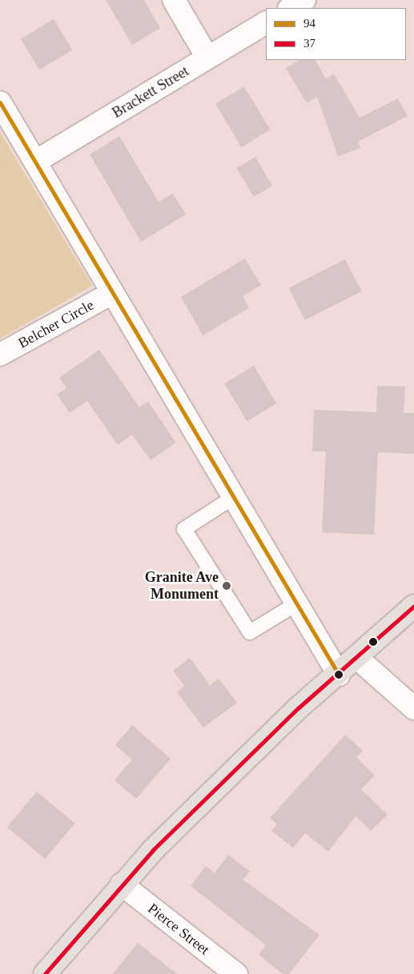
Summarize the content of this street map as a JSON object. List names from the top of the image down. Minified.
{"streets":{"street":["Brackett Street","Belcher Circle","Pierce Street"]},"places":["Granite Ave Monument"],"lines":["transit line 94","transit line 37"],"legend":["94","37"]}
